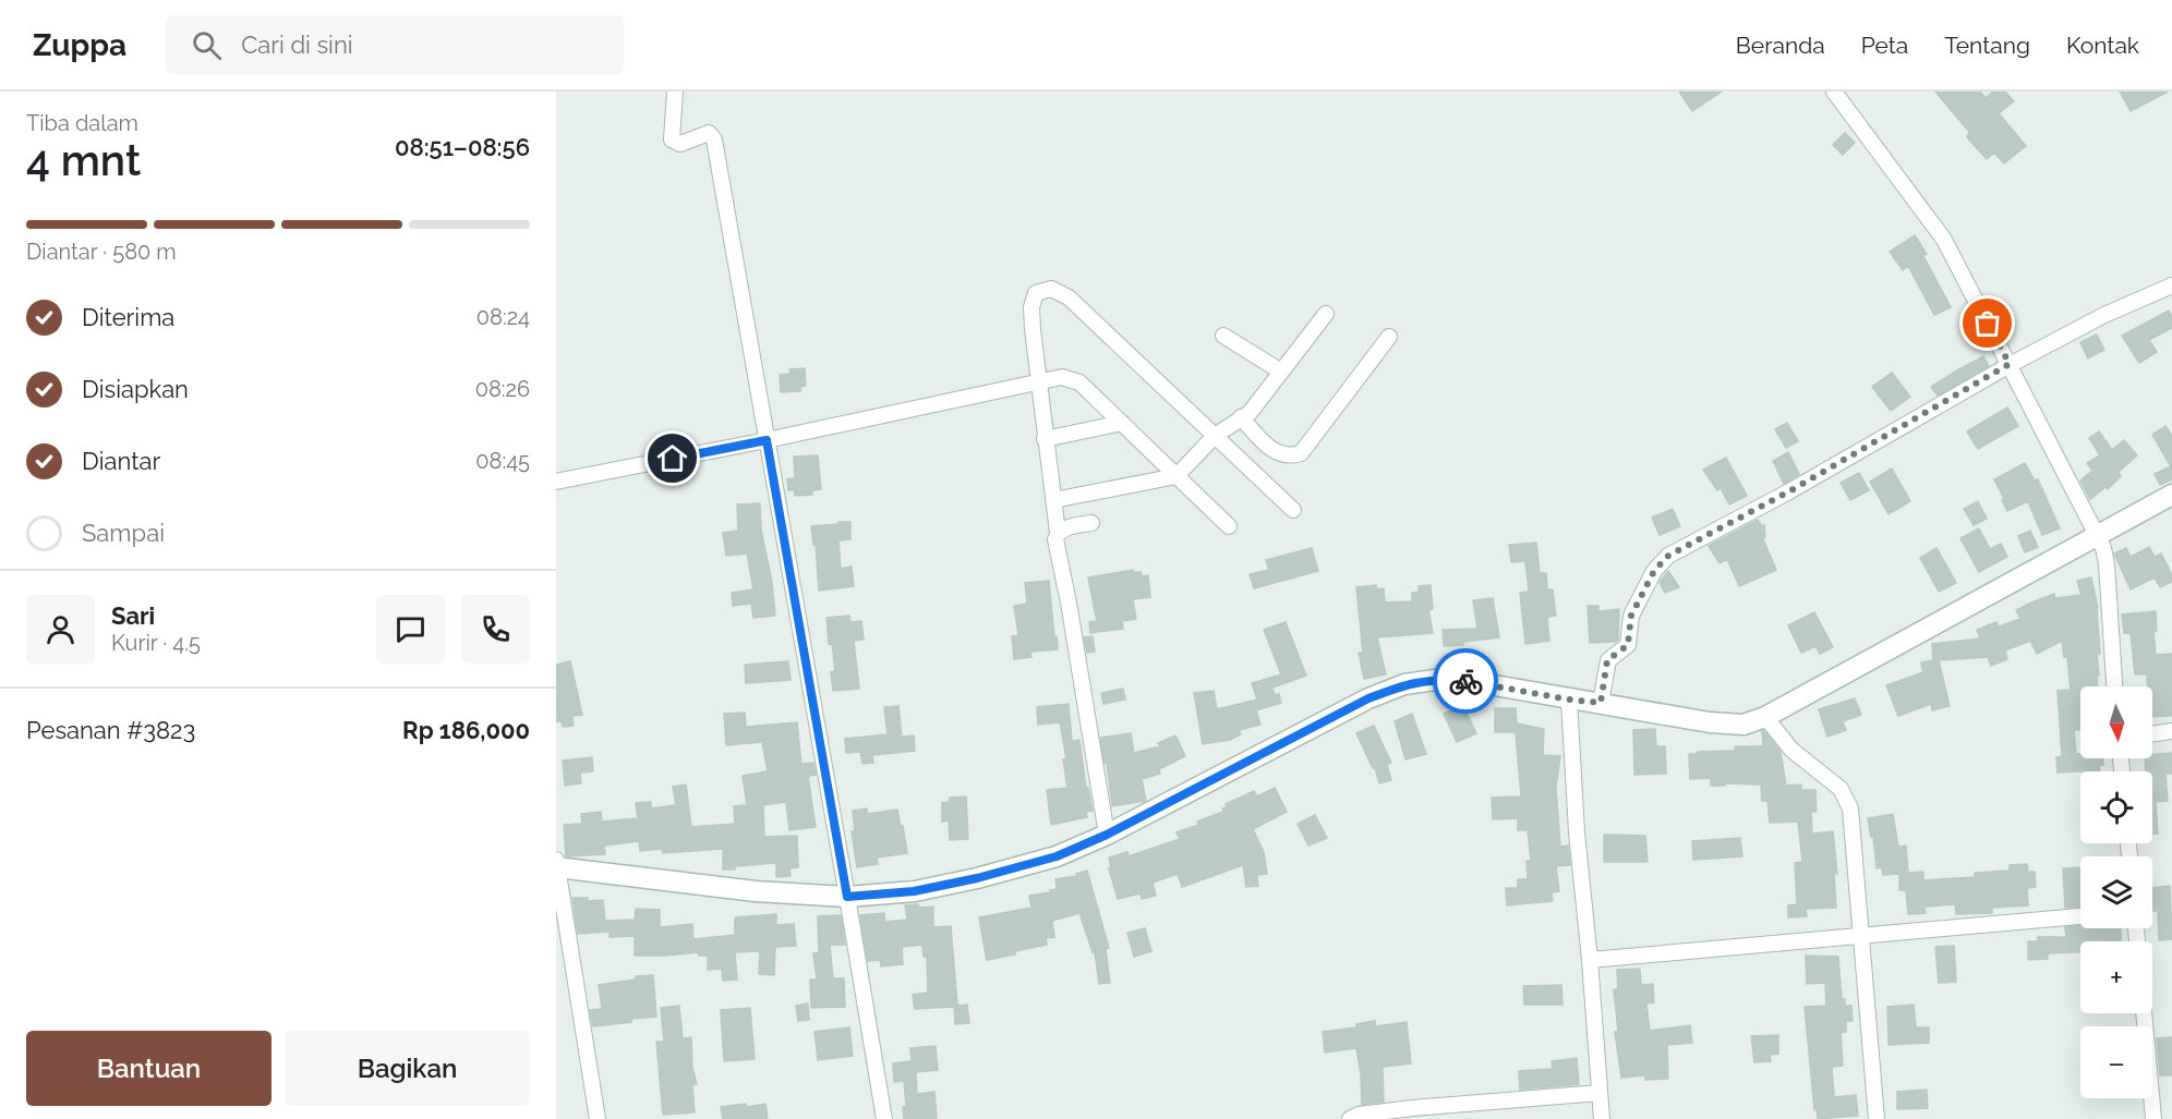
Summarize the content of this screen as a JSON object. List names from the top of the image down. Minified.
{"north":"bottom","page":{"header":"Zuppa","search":"Cari di sini","nav":["Beranda","Peta","Tentang","Kontak"],"heading":["4 mnt","Tiba dalam","08:51–08:56"],"panel":["Sari","Kurir · 4.5","Pesanan #3823","Rp 186,000"],"bar":"Diantar · 580 m","list":[["Diterima","08:24"],["Disiapkan","08:26"],["Diantar","08:45"],"Sampai"],"map_buttons":["+","−"],"buttons":["Bantuan","Bagikan"]}}
